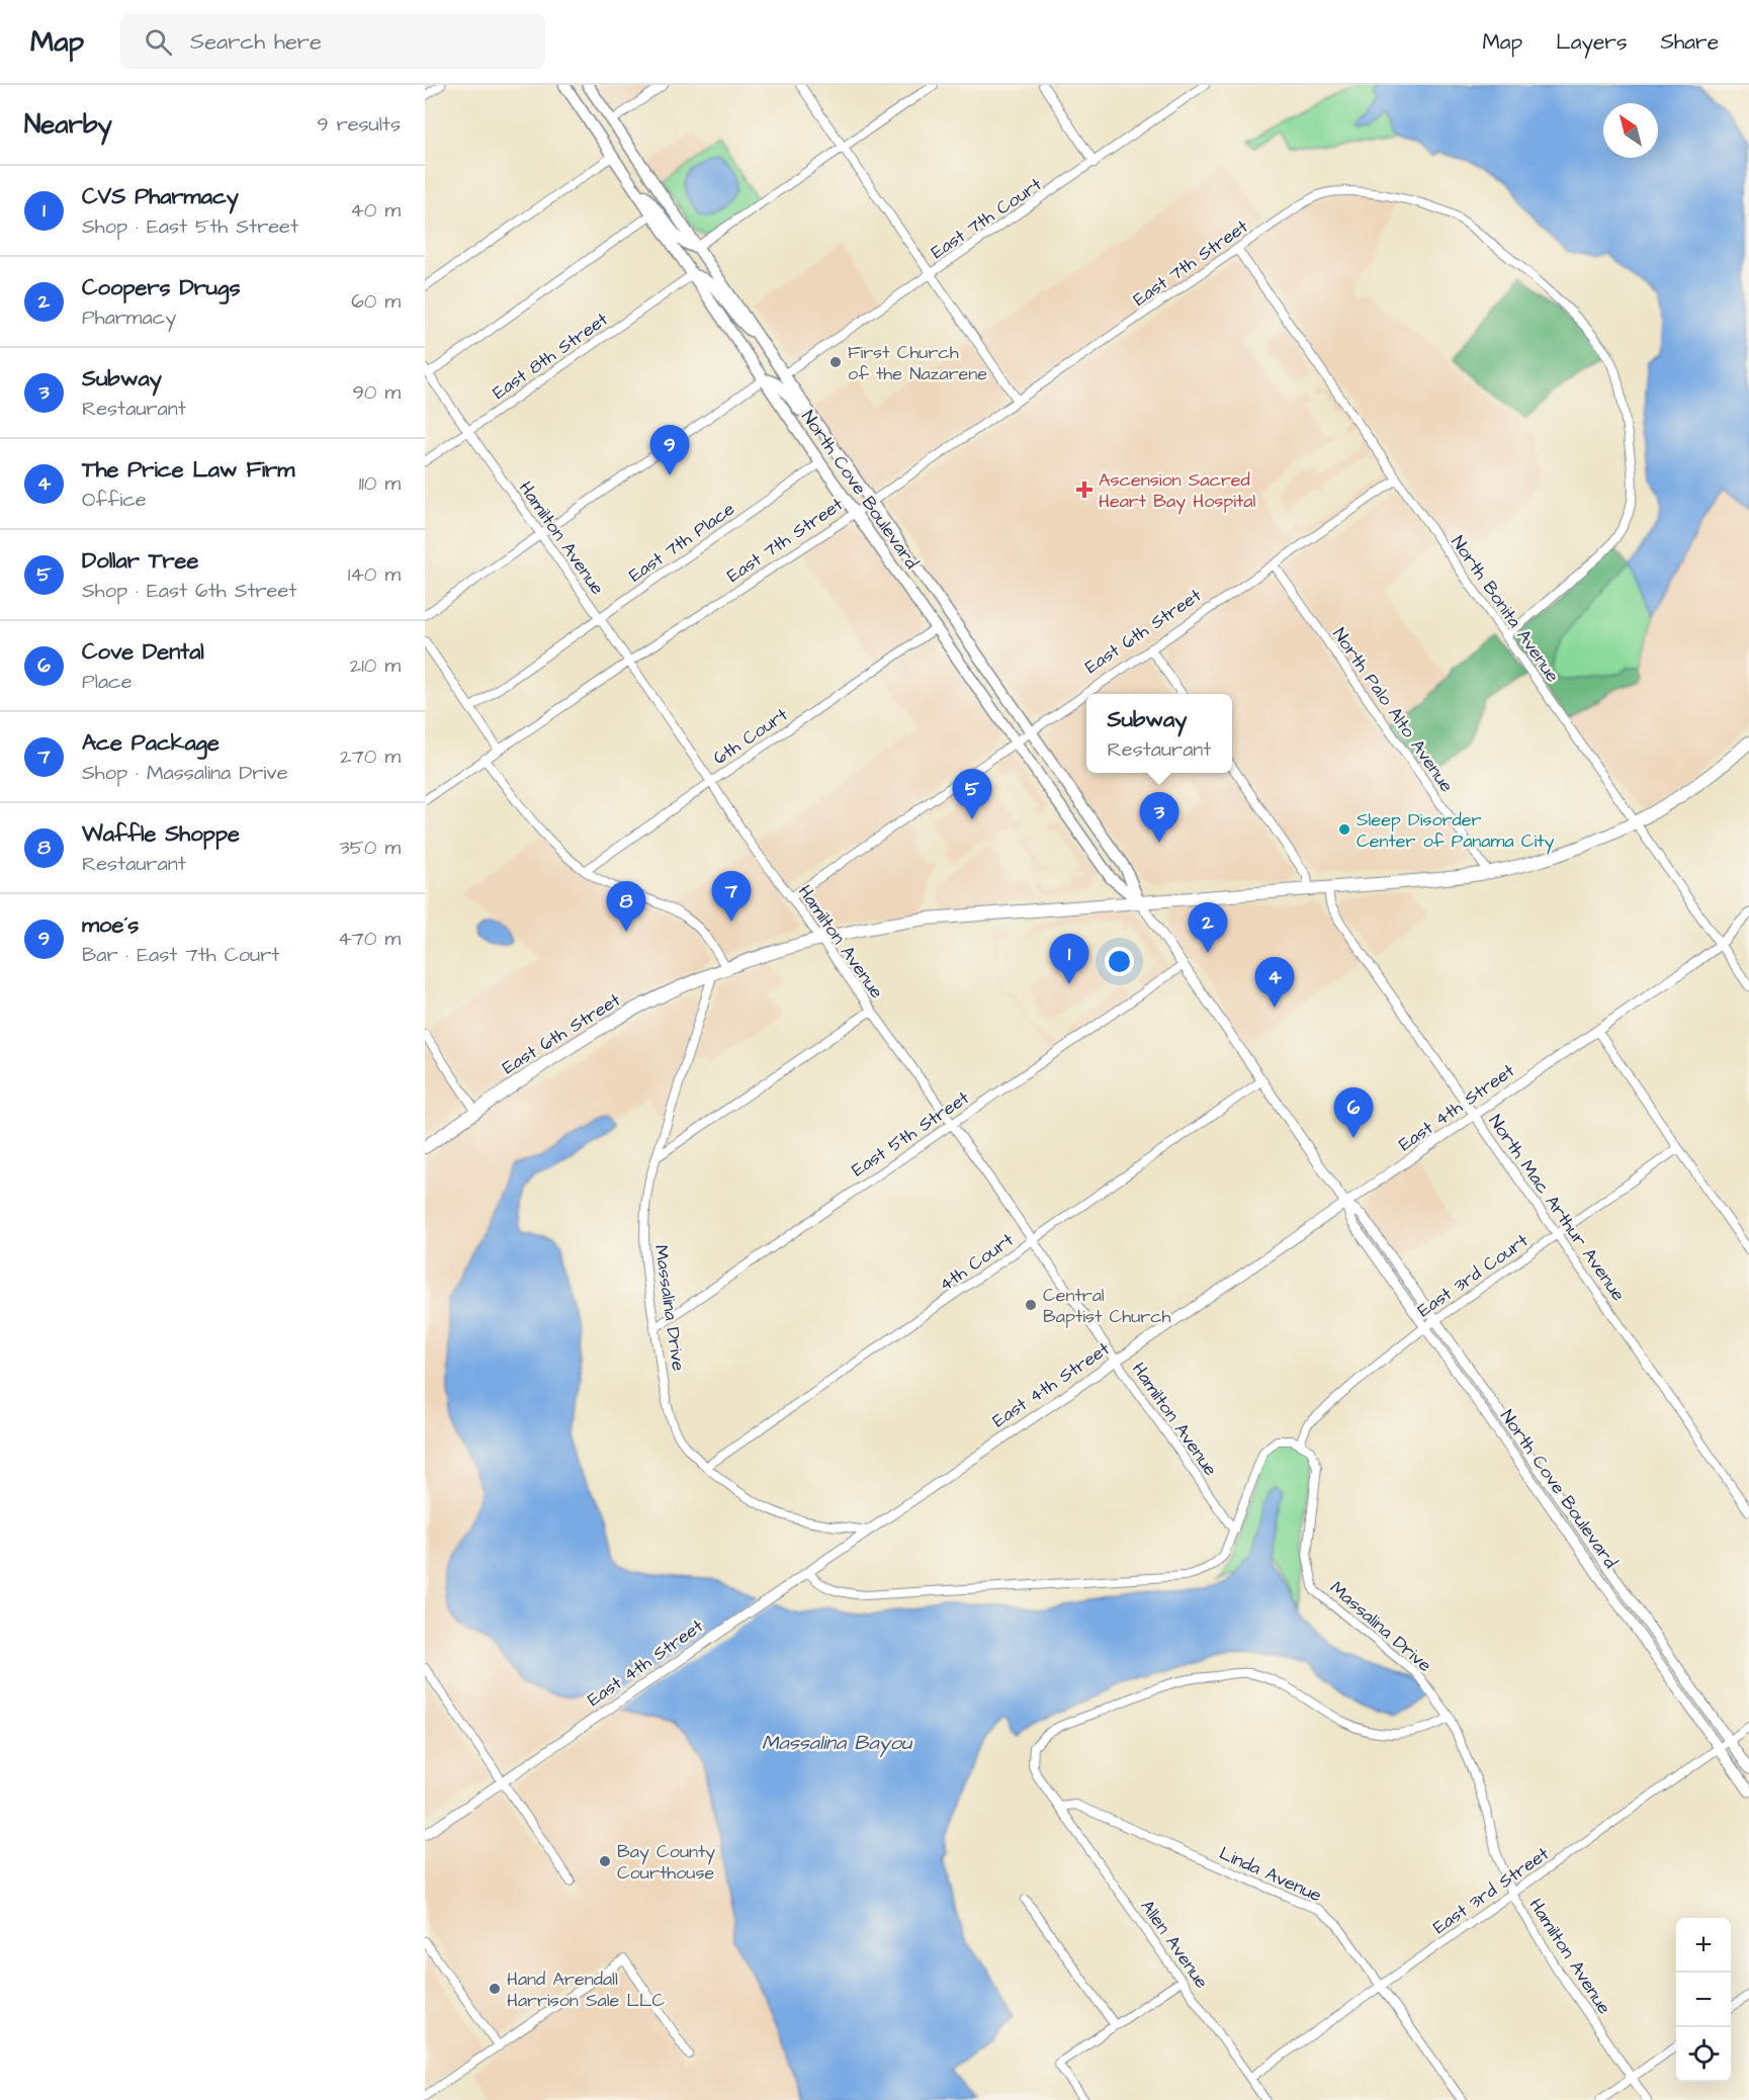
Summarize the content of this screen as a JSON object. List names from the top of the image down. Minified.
{"streets":{"main road":["North Cove Boulevard","East 6th Street"],"street":["East 7th Court","East 7th Street","East 8th Street","Hamilton Avenue","East 7th Place","North Bonita Avenue","North Palo Alto Avenue","6th Court","East 4th Street","East 5th Street","North Mac Arthur Avenue","4th Court","East 3rd Court","Massalina Drive","Linda Avenue","East 3rd Street","Allen Avenue"]},"crossings":[["East 7th Court","North Cove Boulevard"],["East 7th Street","North Cove Boulevard"],["East 7th Street","Hamilton Avenue"],["East 7th Street","North Bonita Avenue"],["East 8th Street","North Cove Boulevard"],["East 8th Street","Hamilton Avenue"],["North Cove Boulevard","East 7th Place"],["North Cove Boulevard","East 6th Street"],["North Cove Boulevard","6th Court"],["North Cove Boulevard","East 4th Street"],["North Cove Boulevard","East 5th Street"],["North Cove Boulevard","4th Court"],["North Cove Boulevard","East 3rd Court"],["North Cove Boulevard","East 3rd Street"],["Hamilton Avenue","East 7th Place"],["Hamilton Avenue","East 6th Street"],["Hamilton Avenue","6th Court"],["Hamilton Avenue","East 4th Street"],["Hamilton Avenue","East 5th Street"],["Hamilton Avenue","4th Court"],["Hamilton Avenue","Massalina Drive"],["Hamilton Avenue","East 3rd Street"],["North Bonita Avenue","East 6th Street"],["North Bonita Avenue","East 4th Street"],["East 6th Street","North Palo Alto Avenue"],["East 6th Street","North Mac Arthur Avenue"],["East 6th Street","Massalina Drive"],["East 4th Street","North Mac Arthur Avenue"],["East 4th Street","Massalina Drive"],["East 5th Street","Massalina Drive"],["North Mac Arthur Avenue","East 3rd Court"],["4th Court","Massalina Drive"],["East 3rd Court","Massalina Drive"],["Linda Avenue","East 3rd Street"],["Linda Avenue","Allen Avenue"],["East 3rd Street","Allen Avenue"]],"water":["Massalina Bayou"],"places":{"other":["First Church of the Nazarene","Sleep Disorder Center of Panama City","Central Baptist Church","Bay County Courthouse","Hand Arendall Harrison Sale LLC"],"health":["Ascension Sacred Heart Bay Hospital"]},"north":"top left","page":{"header":"Map","search":"Search here","nav":["Map","Layers","Share"],"heading":["Nearby","9 results"],"list":[{"mark":"1","name":"CVS Pharmacy","note":"Shop · East 5th Street","value":"40 m"},{"mark":"2","name":"Coopers Drugs","note":"Pharmacy","value":"60 m"},{"mark":"3","name":"Subway","note":"Restaurant","value":"90 m"},{"mark":"4","name":"The Price Law Firm","note":"Office","value":"110 m"},{"mark":"5","name":"Dollar Tree","note":"Shop · East 6th Street","value":"140 m"},{"mark":"6","name":"Cove Dental","note":"Place","value":"210 m"},{"mark":"7","name":"Ace Package","note":"Shop · Massalina Drive","value":"270 m"},{"mark":"8","name":"Waffle Shoppe","note":"Restaurant","value":"350 m"},{"mark":"9","name":"moe´s","note":"Bar · East 7th Court","value":"470 m"}],"pins":["9","5","3","7","8","2","1","4","6"],"popup":["Subway","Restaurant"],"map_buttons":["+","−"]}}
